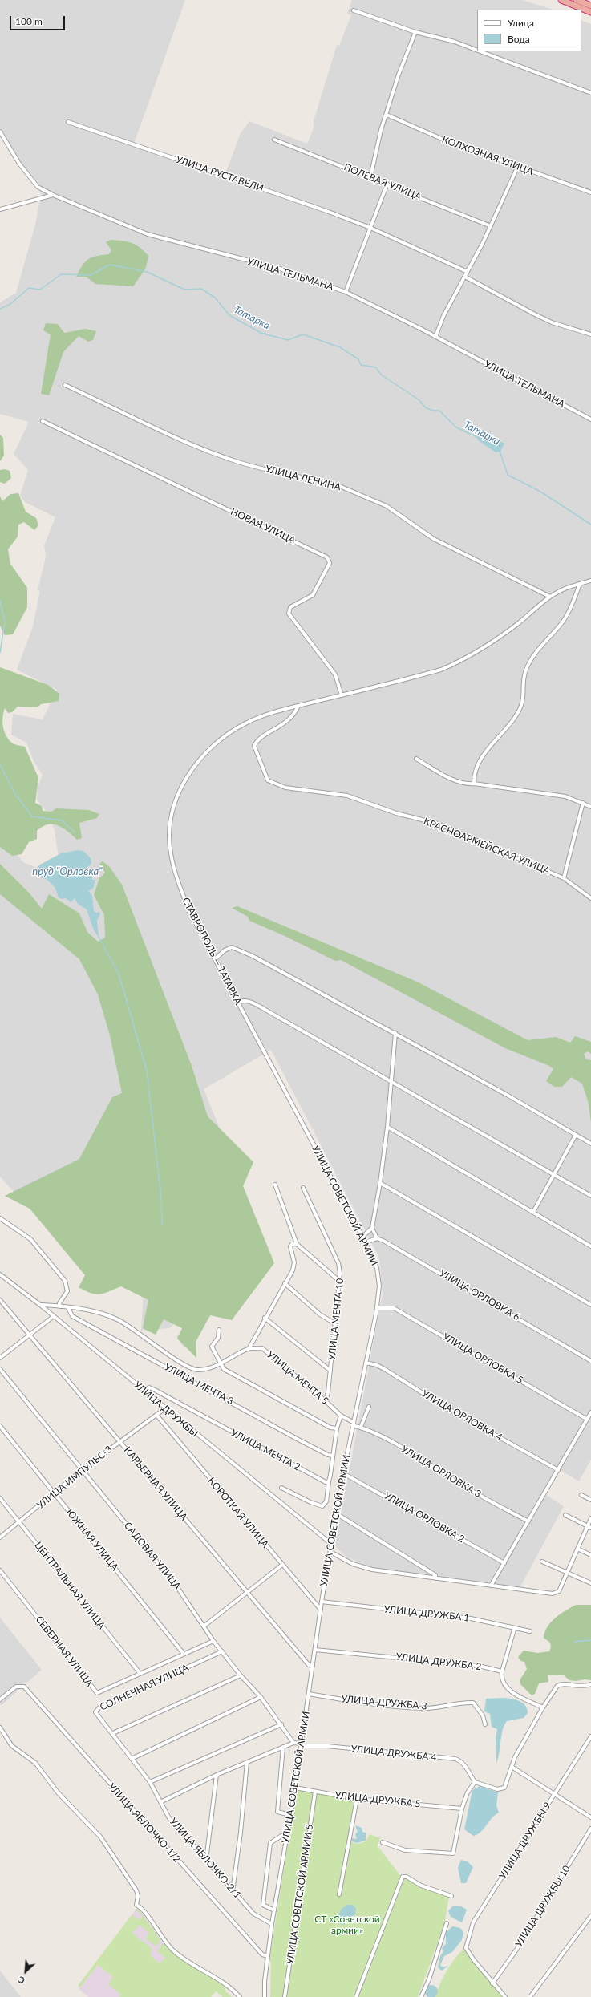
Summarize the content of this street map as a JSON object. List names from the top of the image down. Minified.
{"streets":{"street":["КОЛХОЗНАЯ УЛИЦА","УЛИЦА РУСТАВЕЛИ","ПОЛЕВАЯ УЛИЦА","УЛИЦА ТЕЛЬМАНА","УЛИЦА ЛЕНИНА","НОВАЯ УЛИЦА","КРАСНОАРМЕЙСКАЯ УЛИЦА","СТАВРОПОЛЬ — ТАТАРКА","УЛИЦА СОВЕТСКОЙ АРМИИ","УЛИЦА ОРЛОВКА 6","УЛИЦА МЕЧТА 10","УЛИЦА ОРЛОВКА 5","УЛИЦА МЕЧТА 5","УЛИЦА МЕЧТА 3","УЛИЦА ДРУЖБЫ","УЛИЦА ОРЛОВКА 4","УЛИЦА МЕЧТА 2","УЛИЦА ОРЛОВКА 3","УЛИЦА ИМПУЛЬС-3","КАРЬЕРНАЯ УЛИЦА","КОРОТКАЯ УЛИЦА","УЛИЦА ОРЛОВКА 2","ЮЖНАЯ УЛИЦА","САДОВАЯ УЛИЦА","ЦЕНТРАЛЬНАЯ УЛИЦА","УЛИЦА ДРУЖБА 1","СЕВЕРНАЯ УЛИЦА","УЛИЦА ДРУЖБА 2","СОЛНЕЧНАЯ УЛИЦА","УЛИЦА ДРУЖБА 3","УЛИЦА ДРУЖБА 4","УЛИЦА ДРУЖБА 5","УЛИЦА ЯБЛОЧКО-1/2","УЛИЦА ДРУЖБЫ 9","УЛИЦА ЯБЛОЧКО-2/1","УЛИЦА СОВЕТСКОЙ АРМИИ 5","УЛИЦА ДРУЖБЫ 10"]},"crossings":[["УЛИЦА ЛЕНИНА","СТАВРОПОЛЬ — ТАТАРКА"],["НОВАЯ УЛИЦА","СТАВРОПОЛЬ — ТАТАРКА"],["КРАСНОАРМЕЙСКАЯ УЛИЦА","СТАВРОПОЛЬ — ТАТАРКА"],["СТАВРОПОЛЬ — ТАТАРКА","УЛИЦА СОВЕТСКОЙ АРМИИ"],["УЛИЦА СОВЕТСКОЙ АРМИИ","УЛИЦА ОРЛОВКА 5"],["УЛИЦА СОВЕТСКОЙ АРМИИ","УЛИЦА МЕЧТА 5"],["УЛИЦА СОВЕТСКОЙ АРМИИ","УЛИЦА ДРУЖБЫ"],["УЛИЦА СОВЕТСКОЙ АРМИИ","УЛИЦА ОРЛОВКА 4"],["УЛИЦА СОВЕТСКОЙ АРМИИ","УЛИЦА ОРЛОВКА 3"],["УЛИЦА СОВЕТСКОЙ АРМИИ","КАРЬЕРНАЯ УЛИЦА"],["УЛИЦА СОВЕТСКОЙ АРМИИ","КОРОТКАЯ УЛИЦА"],["УЛИЦА СОВЕТСКОЙ АРМИИ","УЛИЦА ОРЛОВКА 2"],["УЛИЦА СОВЕТСКОЙ АРМИИ","УЛИЦА ДРУЖБА 1"],["УЛИЦА СОВЕТСКОЙ АРМИИ","УЛИЦА ДРУЖБА 2"],["УЛИЦА СОВЕТСКОЙ АРМИИ","УЛИЦА ДРУЖБА 3"],["УЛИЦА СОВЕТСКОЙ АРМИИ","УЛИЦА ДРУЖБА 4"],["УЛИЦА СОВЕТСКОЙ АРМИИ","УЛИЦА ДРУЖБА 5"],["УЛИЦА СОВЕТСКОЙ АРМИИ","УЛИЦА ЯБЛОЧКО-1/2"],["УЛИЦА СОВЕТСКОЙ АРМИИ","УЛИЦА ЯБЛОЧКО-2/1"],["УЛИЦА МЕЧТА 10","УЛИЦА МЕЧТА 5"],["УЛИЦА МЕЧТА 5","УЛИЦА ОРЛОВКА 3"],["УЛИЦА ДРУЖБЫ","УЛИЦА МЕЧТА 2"],["УЛИЦА ДРУЖБЫ","УЛИЦА ИМПУЛЬС-3"],["УЛИЦА ИМПУЛЬС-3","КАРЬЕРНАЯ УЛИЦА"],["УЛИЦА ИМПУЛЬС-3","КОРОТКАЯ УЛИЦА"],["УЛИЦА ИМПУЛЬС-3","ЮЖНАЯ УЛИЦА"],["УЛИЦА ИМПУЛЬС-3","САДОВАЯ УЛИЦА"],["УЛИЦА ИМПУЛЬС-3","ЦЕНТРАЛЬНАЯ УЛИЦА"],["ЮЖНАЯ УЛИЦА","СЕВЕРНАЯ УЛИЦА"],["САДОВАЯ УЛИЦА","СЕВЕРНАЯ УЛИЦА"],["САДОВАЯ УЛИЦА","СОЛНЕЧНАЯ УЛИЦА"],["ЦЕНТРАЛЬНАЯ УЛИЦА","СЕВЕРНАЯ УЛИЦА"],["СОЛНЕЧНАЯ УЛИЦА","УЛИЦА ЯБЛОЧКО-2/1"],["УЛИЦА ДРУЖБА 5","УЛИЦА СОВЕТСКОЙ АРМИИ 5"],["УЛИЦА ДРУЖБЫ 9","УЛИЦА ДРУЖБЫ 10"]],"water":["Татарка","пруд \"Орловка\""],"parks":["СТ «Советской армии»"],"legend":["Улица","Вода"],"scale_bar":"100 m","north":"bottom left"}
